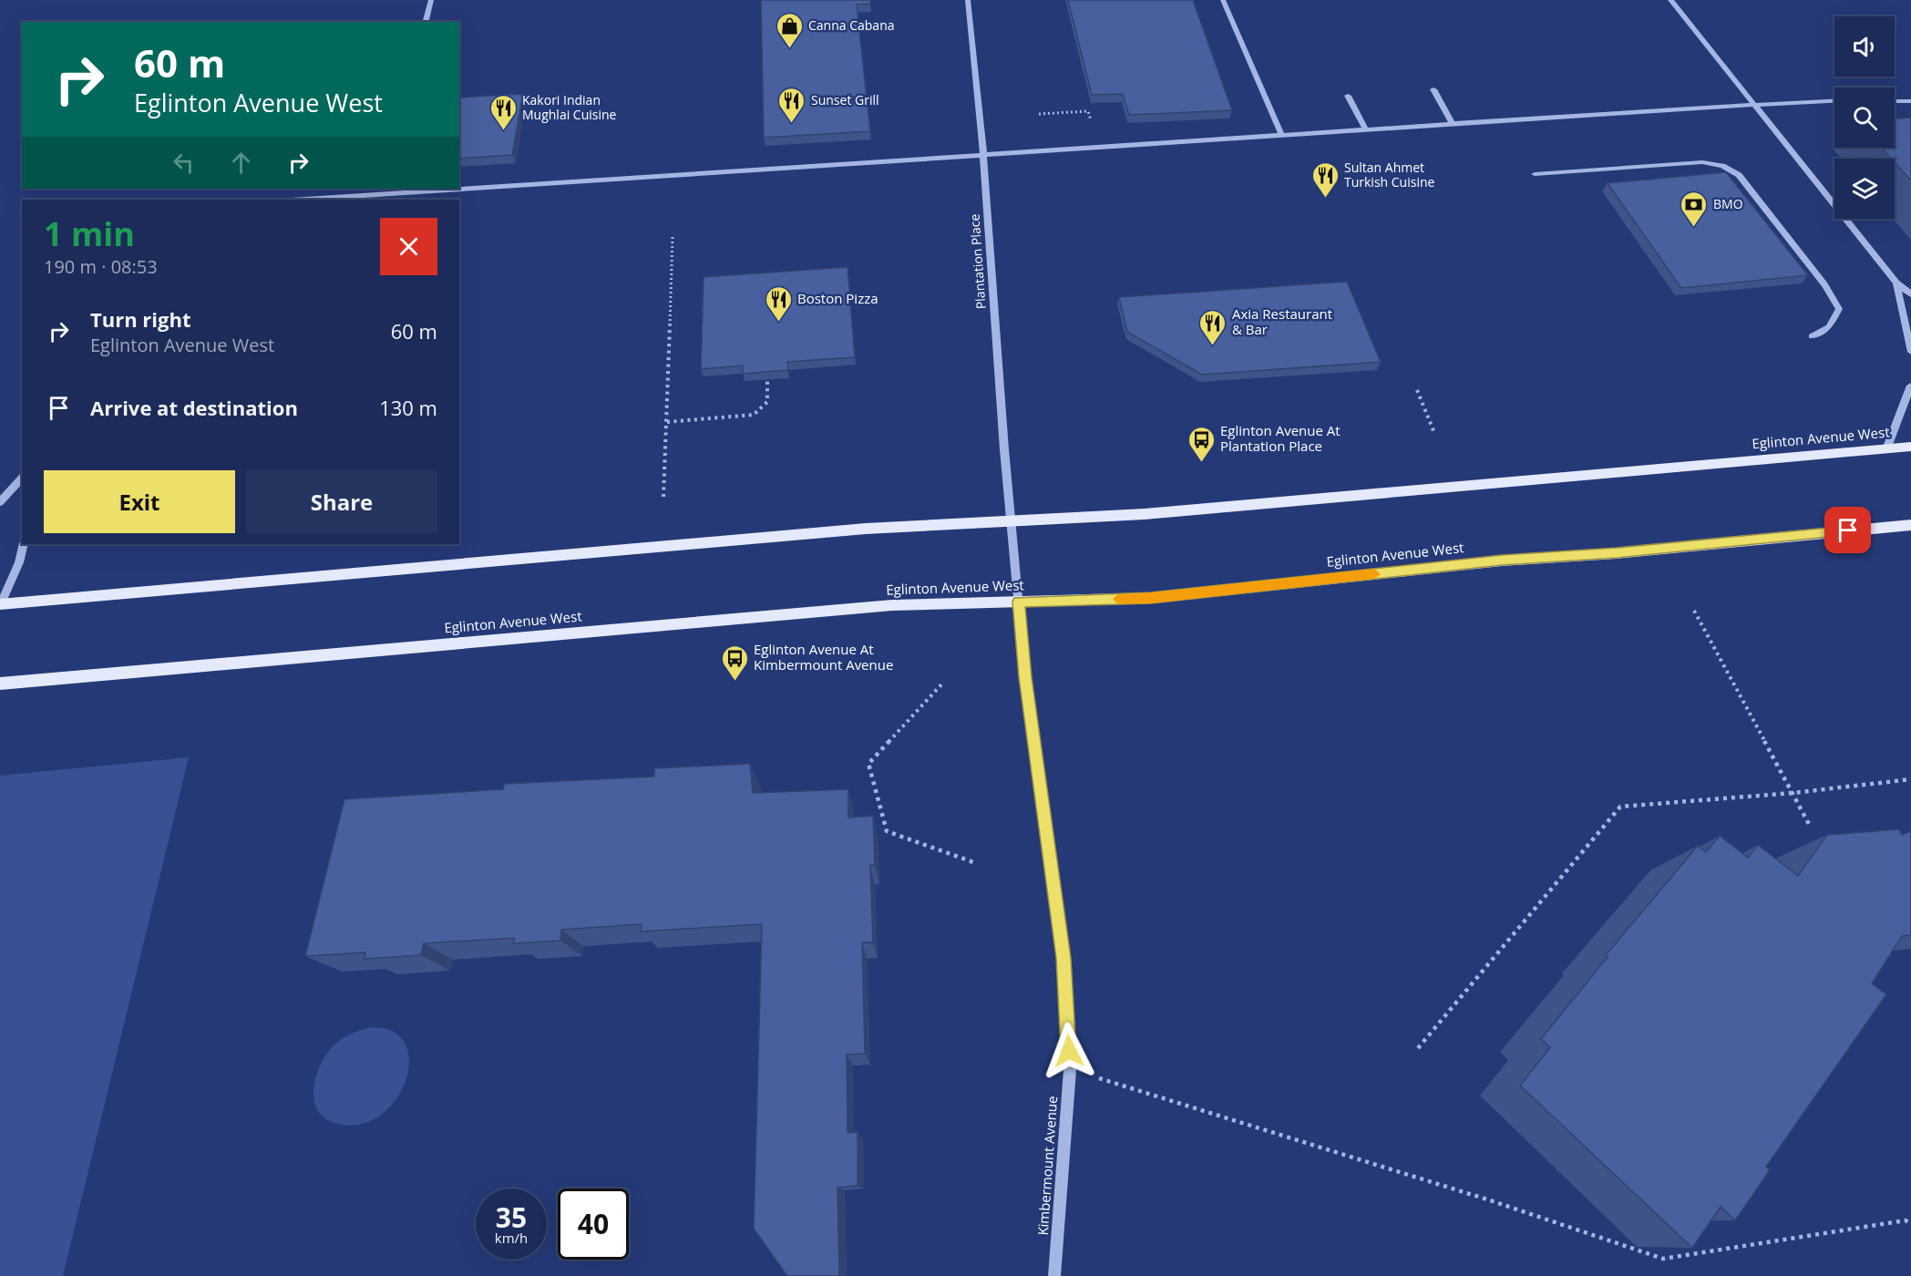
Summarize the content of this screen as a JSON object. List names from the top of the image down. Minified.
{"streets":{"main road":["Eglinton Avenue West"],"street":["Plantation Place","Kimbermount Avenue"]},"crossings":[["Plantation Place","Eglinton Avenue West"],["Plantation Place","Kimbermount Avenue"],["Eglinton Avenue West","Kimbermount Avenue"]],"places":{"shop":["Canna Cabana"],"restaurant":["Sunset Grill","Kakori Indian Mughlai Cuisine","Sultan Ahmet Turkish Cuisine","Boston Pizza","Axia Restaurant & Bar"],"bank":["BMO"],"bus stop":["Eglinton Avenue At Plantation Place","Eglinton Avenue At Kimbermount Avenue"]},"page":{"turn":["60 m","Eglinton Avenue West"],"heading":["1 min","190 m · 08:53"],"list":[{"name":"Turn right","note":"Eglinton Avenue West","value":"60 m"},{"name":"Arrive at destination","value":"130 m"}],"buttons":["Exit","Share"],"speed":"35 km/h","limit":"40"}}
